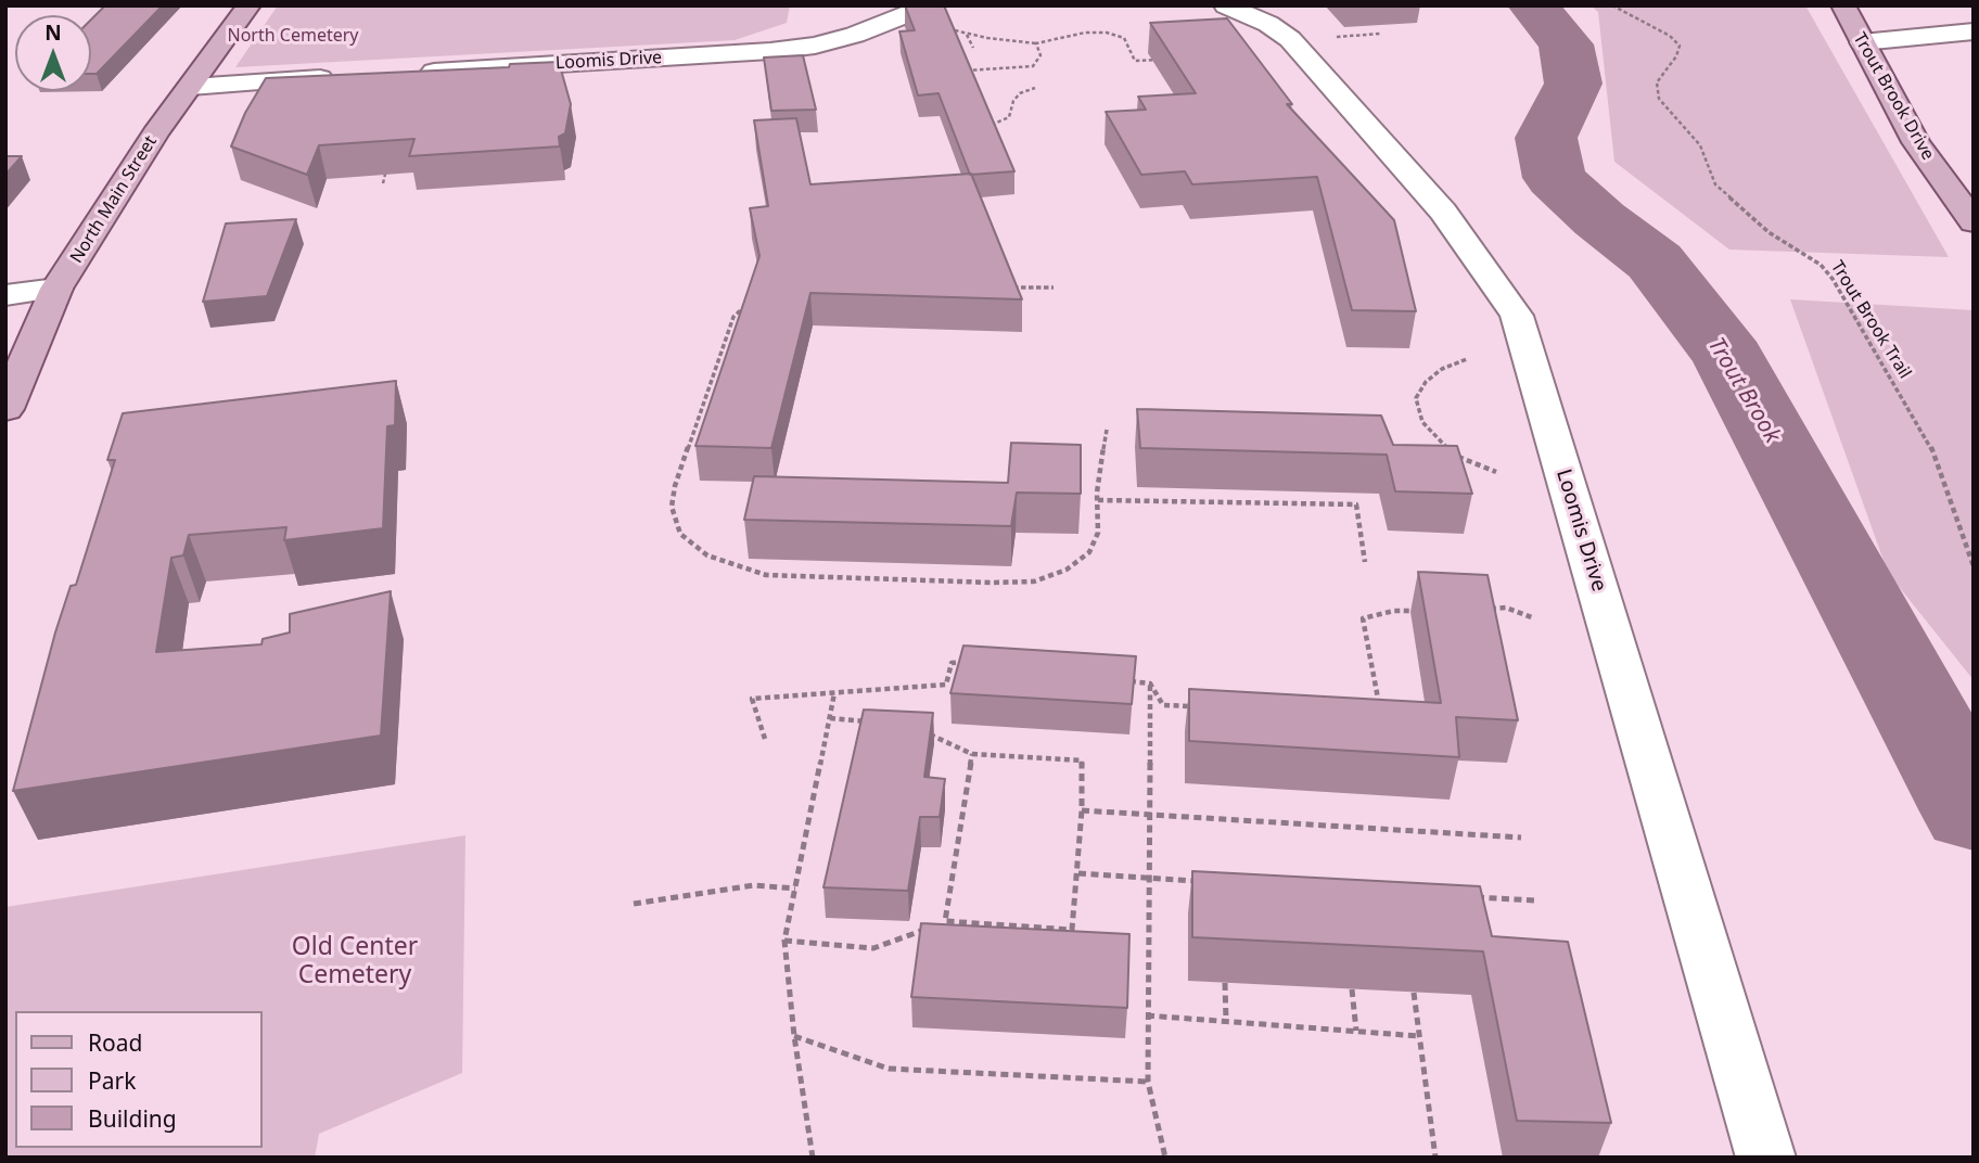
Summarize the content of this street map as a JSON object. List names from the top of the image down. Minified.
{"streets":{"main road":["Trout Brook Drive","North Main Street"],"street":["Loomis Drive"],"path":["Trout Brook Trail"]},"water":["Trout Brook"],"parks":["North Cemetery","Old Center Cemetery"],"legend":["Road","Park","Building"],"north":"top"}
